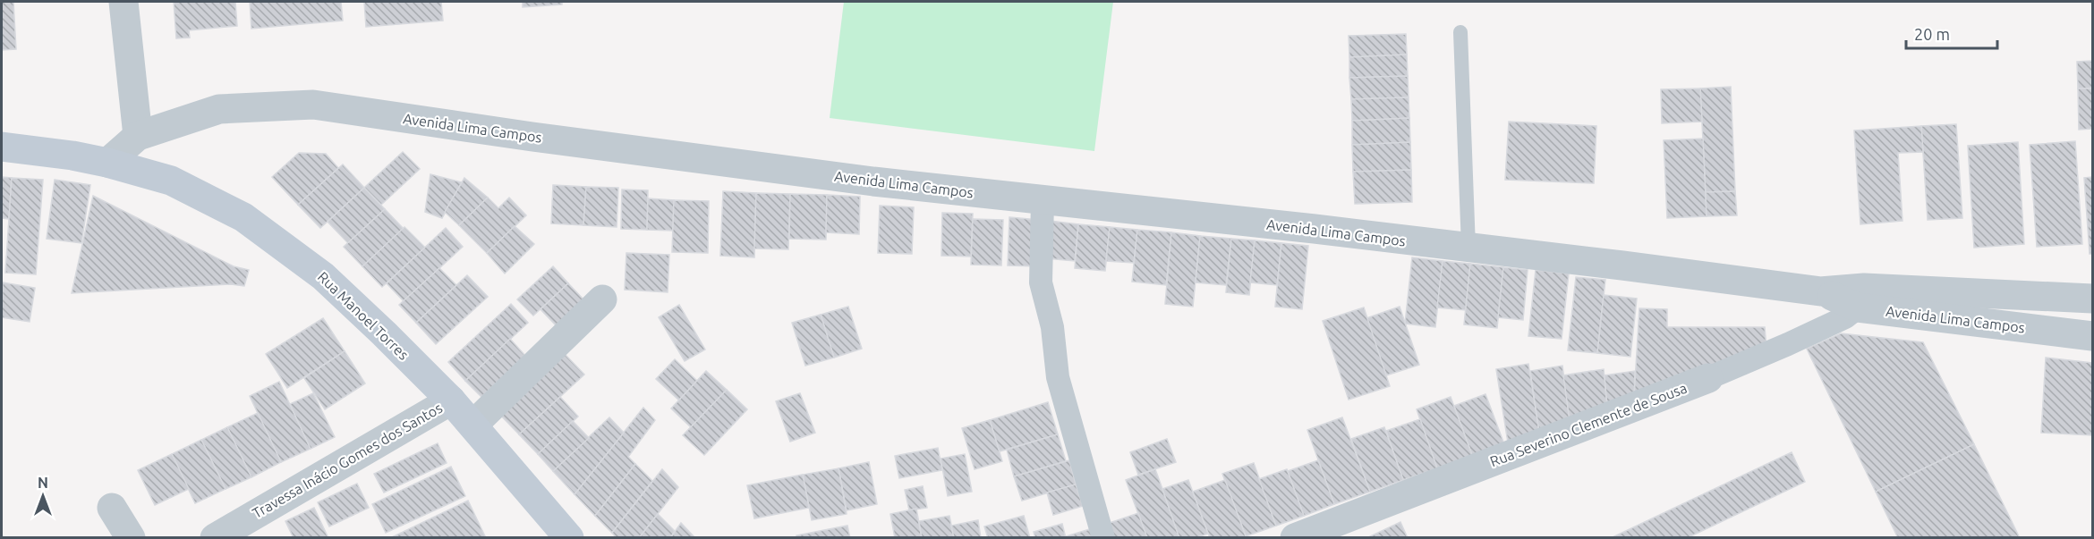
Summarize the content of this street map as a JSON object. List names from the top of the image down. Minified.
{"streets":{"main road":["Rua Manoel Torres"],"street":["Avenida Lima Campos","Rua Severino Clemente de Sousa","Travessa Inácio Gomes dos Santos"]},"crossings":[["Avenida Lima Campos","Rua Manoel Torres"],["Avenida Lima Campos","Rua Severino Clemente de Sousa"],["Rua Manoel Torres","Travessa Inácio Gomes dos Santos"]],"scale_bar":"20 m","north":"top"}
